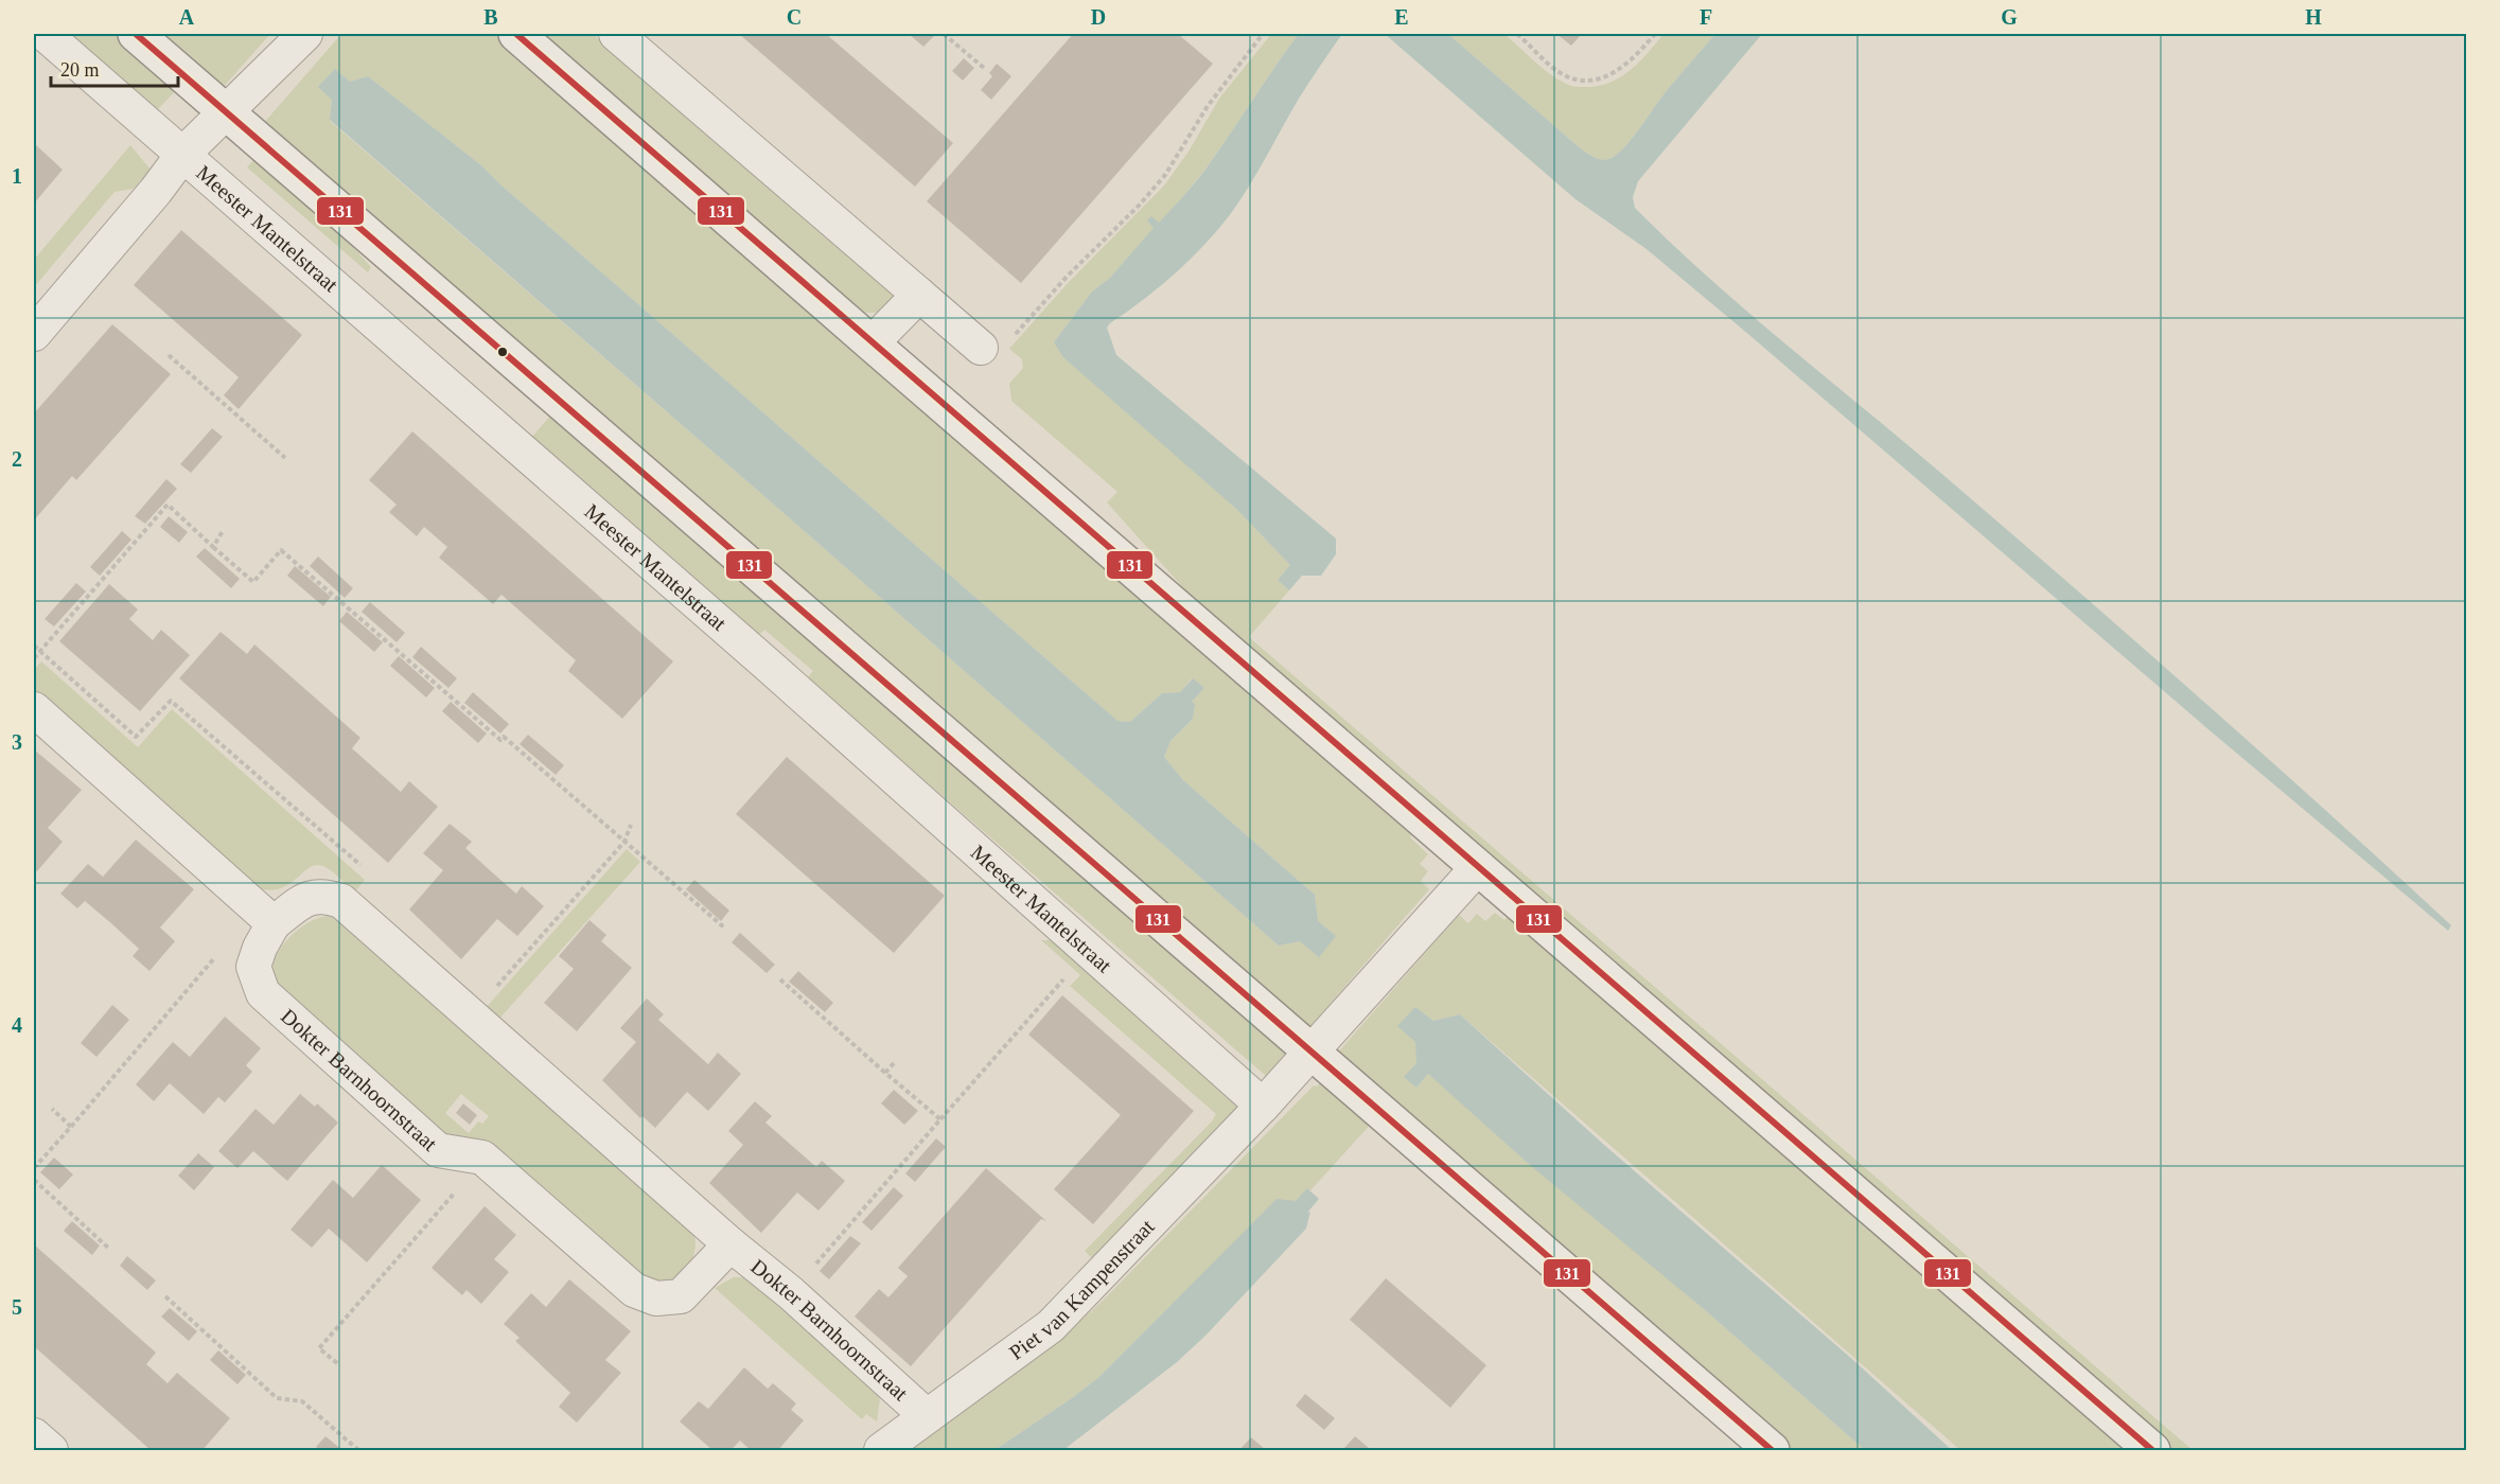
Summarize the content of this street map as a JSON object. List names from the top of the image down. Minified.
{"streets":{"street":["Meester Mantelstraat","Dokter Barnhoornstraat","Piet van Kampenstraat"]},"crossings":[["Meester Mantelstraat","Dokter Barnhoornstraat"],["Meester Mantelstraat","Piet van Kampenstraat"],["Dokter Barnhoornstraat","Piet van Kampenstraat"]],"lines":["transit line 131"],"scale_bar":"20 m","grid":{"columns":["A","B","C","D","E","F","G","H"],"rows":["1","2","3","4","5"]}}
